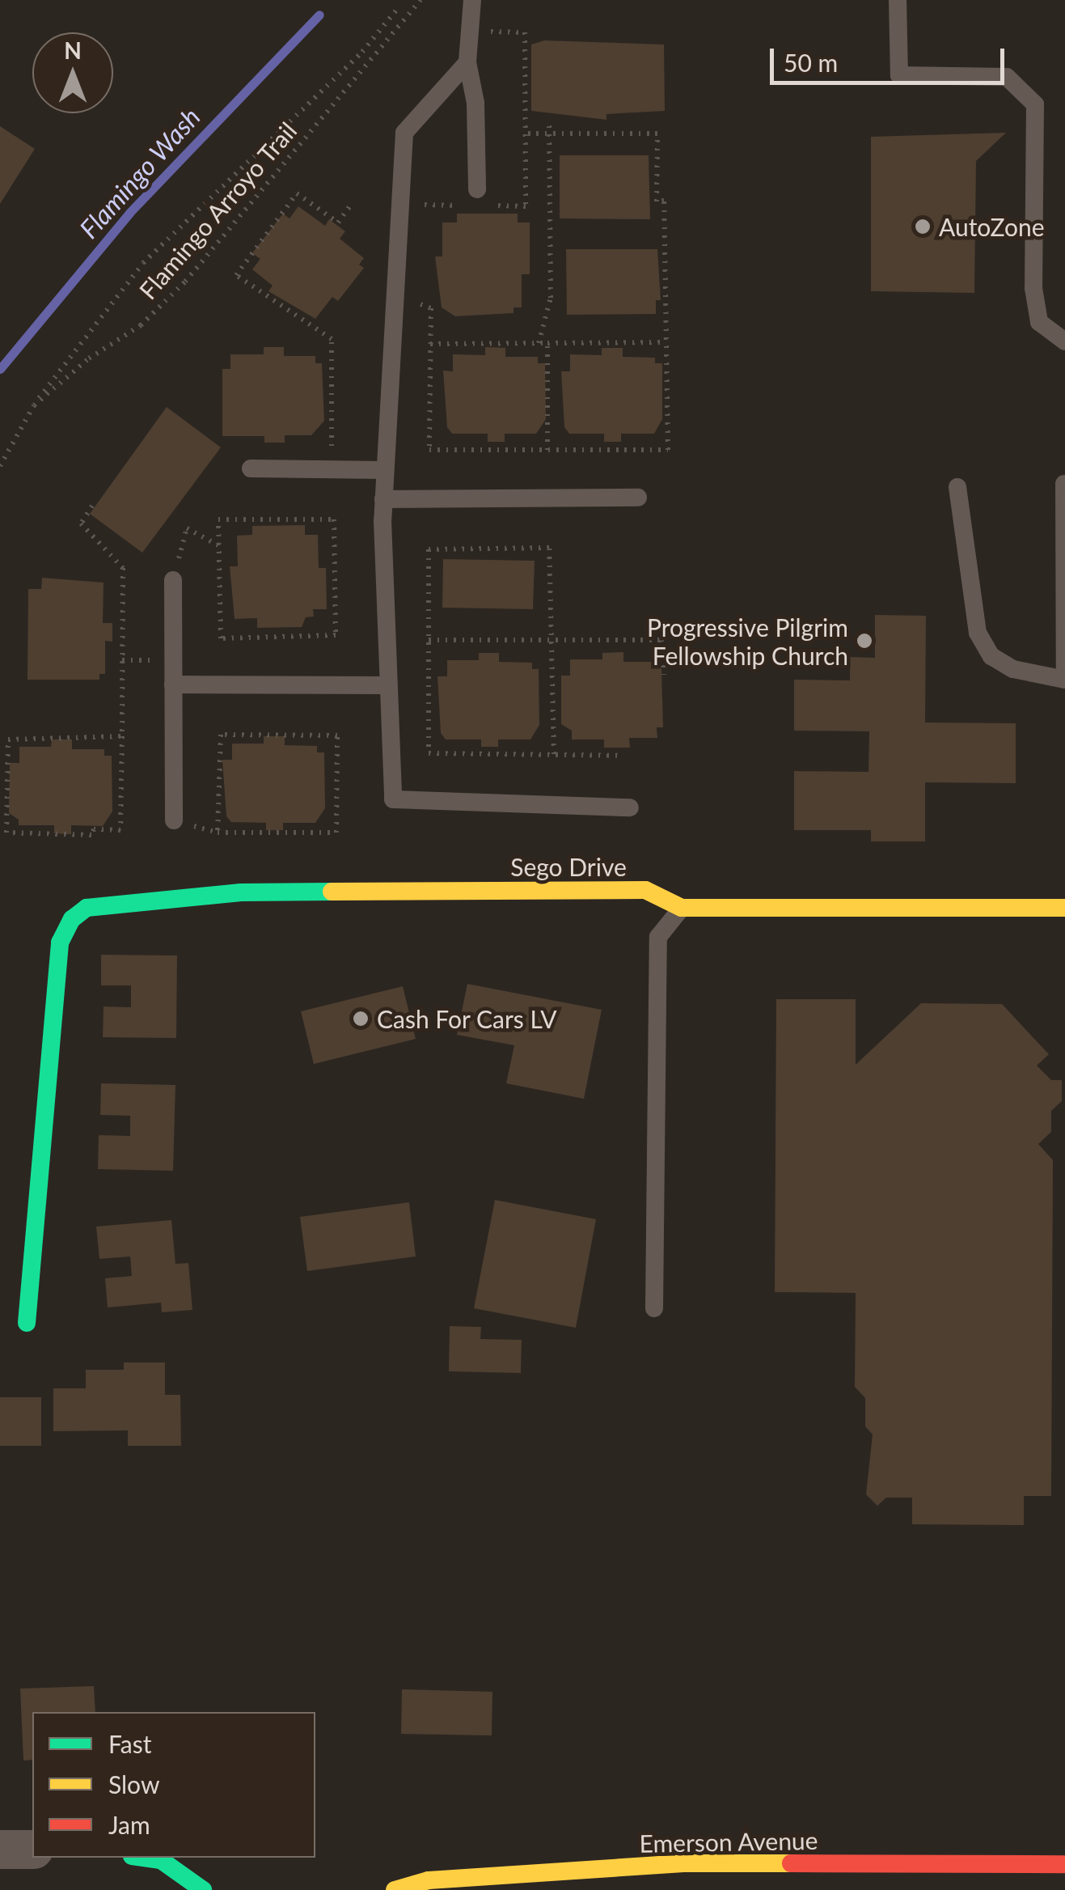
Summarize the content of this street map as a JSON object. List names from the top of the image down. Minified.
{"streets":{"street":["Sego Drive","Emerson Avenue"],"path":["Flamingo Arroyo Trail"]},"water":["Flamingo Wash"],"places":["AutoZone","Progressive Pilgrim Fellowship Church","Cash For Cars LV"],"legend":["Fast","Slow","Jam"],"scale_bar":"50 m","north":"top"}
